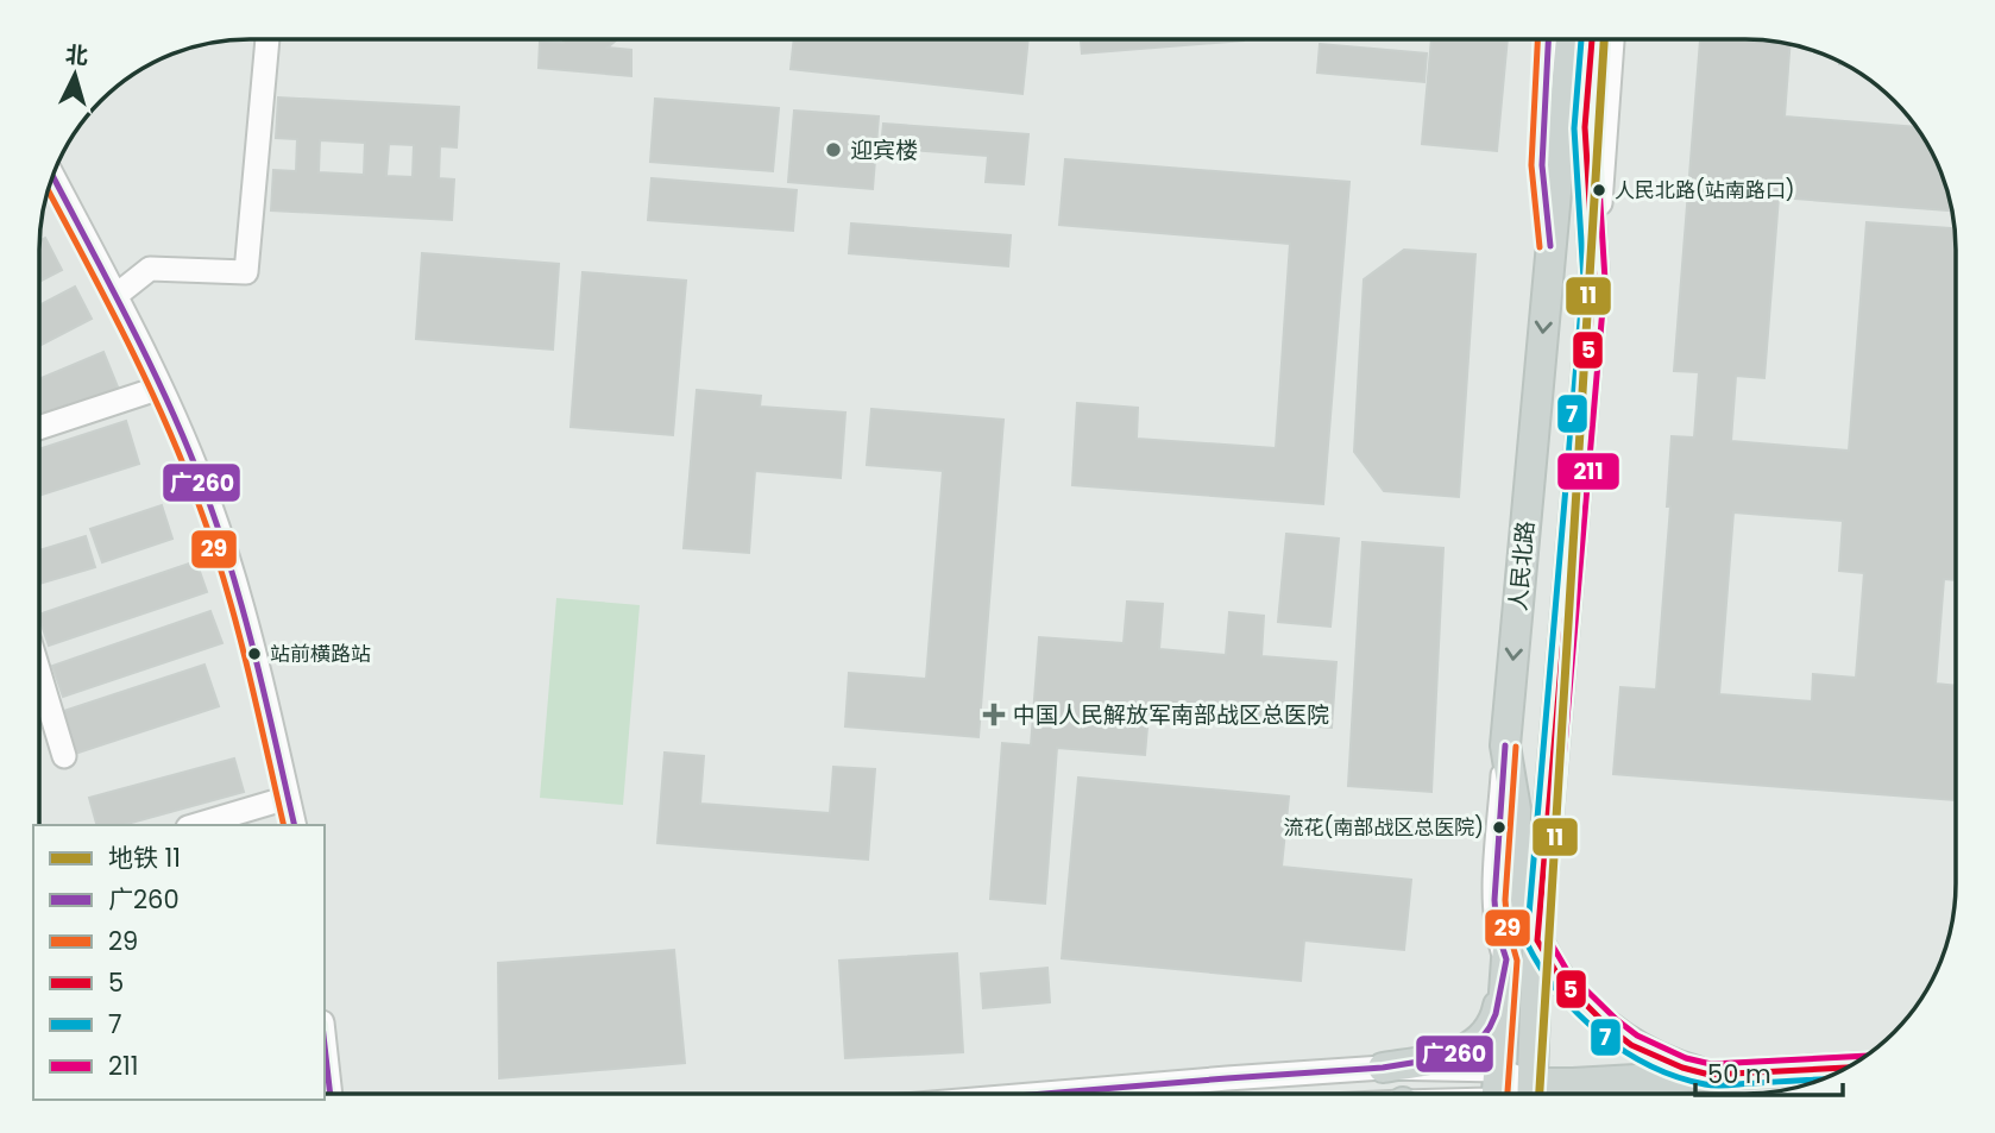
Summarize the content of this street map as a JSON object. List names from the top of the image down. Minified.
{"streets":{"main road":["人民北路"]},"places":{"other":["迎宾楼","人民北路(站南路口)","站前横路站","流花(南部战区总医院)"],"health":["中国人民解放军南部战区总医院"]},"lines":["metro line 11","transit line 广260","transit line 29","transit line 5","transit line 7","transit line 211"],"legend":["地铁 11","广260","29","5","7","211"],"scale_bar":"50 m","north":"top"}
